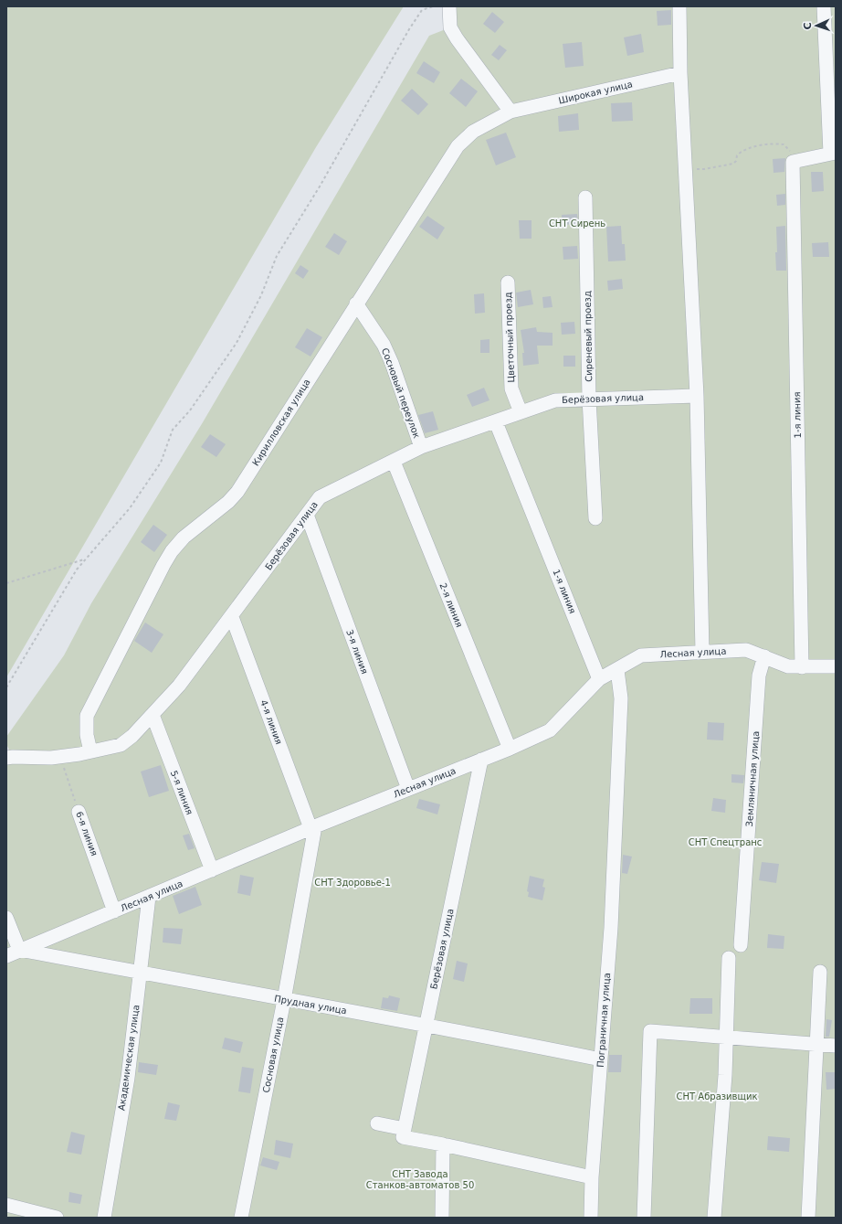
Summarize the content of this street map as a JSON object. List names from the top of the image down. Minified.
{"streets":{"street":["Широкая улица","Сиреневый проезд","Цветочный проезд","Сосновый переулок","Берёзовая улица","1-я линия","Кирилловская улица","2-я линия","3-я линия","Лесная улица","4-я линия","Земляничная улица","5-я линия","6-я линия","Прудная улица","Пограничная улица","Сосновая улица","Академическая улица"]},"crossings":[["Широкая улица","Кирилловская улица"],["Сиреневый проезд","Берёзовая улица"],["Цветочный проезд","Берёзовая улица"],["Сосновый переулок","Берёзовая улица"],["Сосновый переулок","Кирилловская улица"],["Берёзовая улица","1-я линия"],["Берёзовая улица","Кирилловская улица"],["Берёзовая улица","2-я линия"],["Берёзовая улица","3-я линия"],["Берёзовая улица","Лесная улица"],["Берёзовая улица","4-я линия"],["Берёзовая улица","5-я линия"],["Берёзовая улица","6-я линия"],["Берёзовая улица","Прудная улица"],["1-я линия","Лесная улица"],["2-я линия","Лесная улица"],["3-я линия","Лесная улица"],["Лесная улица","4-я линия"],["Лесная улица","Земляничная улица"],["Лесная улица","5-я линия"],["Лесная улица","6-я линия"],["Лесная улица","Прудная улица"],["Лесная улица","Пограничная улица"],["Лесная улица","Сосновая улица"],["Лесная улица","Академическая улица"],["4-я линия","Сосновая улица"],["Прудная улица","Пограничная улица"],["Прудная улица","Сосновая улица"],["Прудная улица","Академическая улица"]],"parks":["СНТ Сирень","СНТ Спецтранс","СНТ Здоровье-1","СНТ Абразивщик","СНТ Завода Станков-автоматов 50"],"north":"left"}
